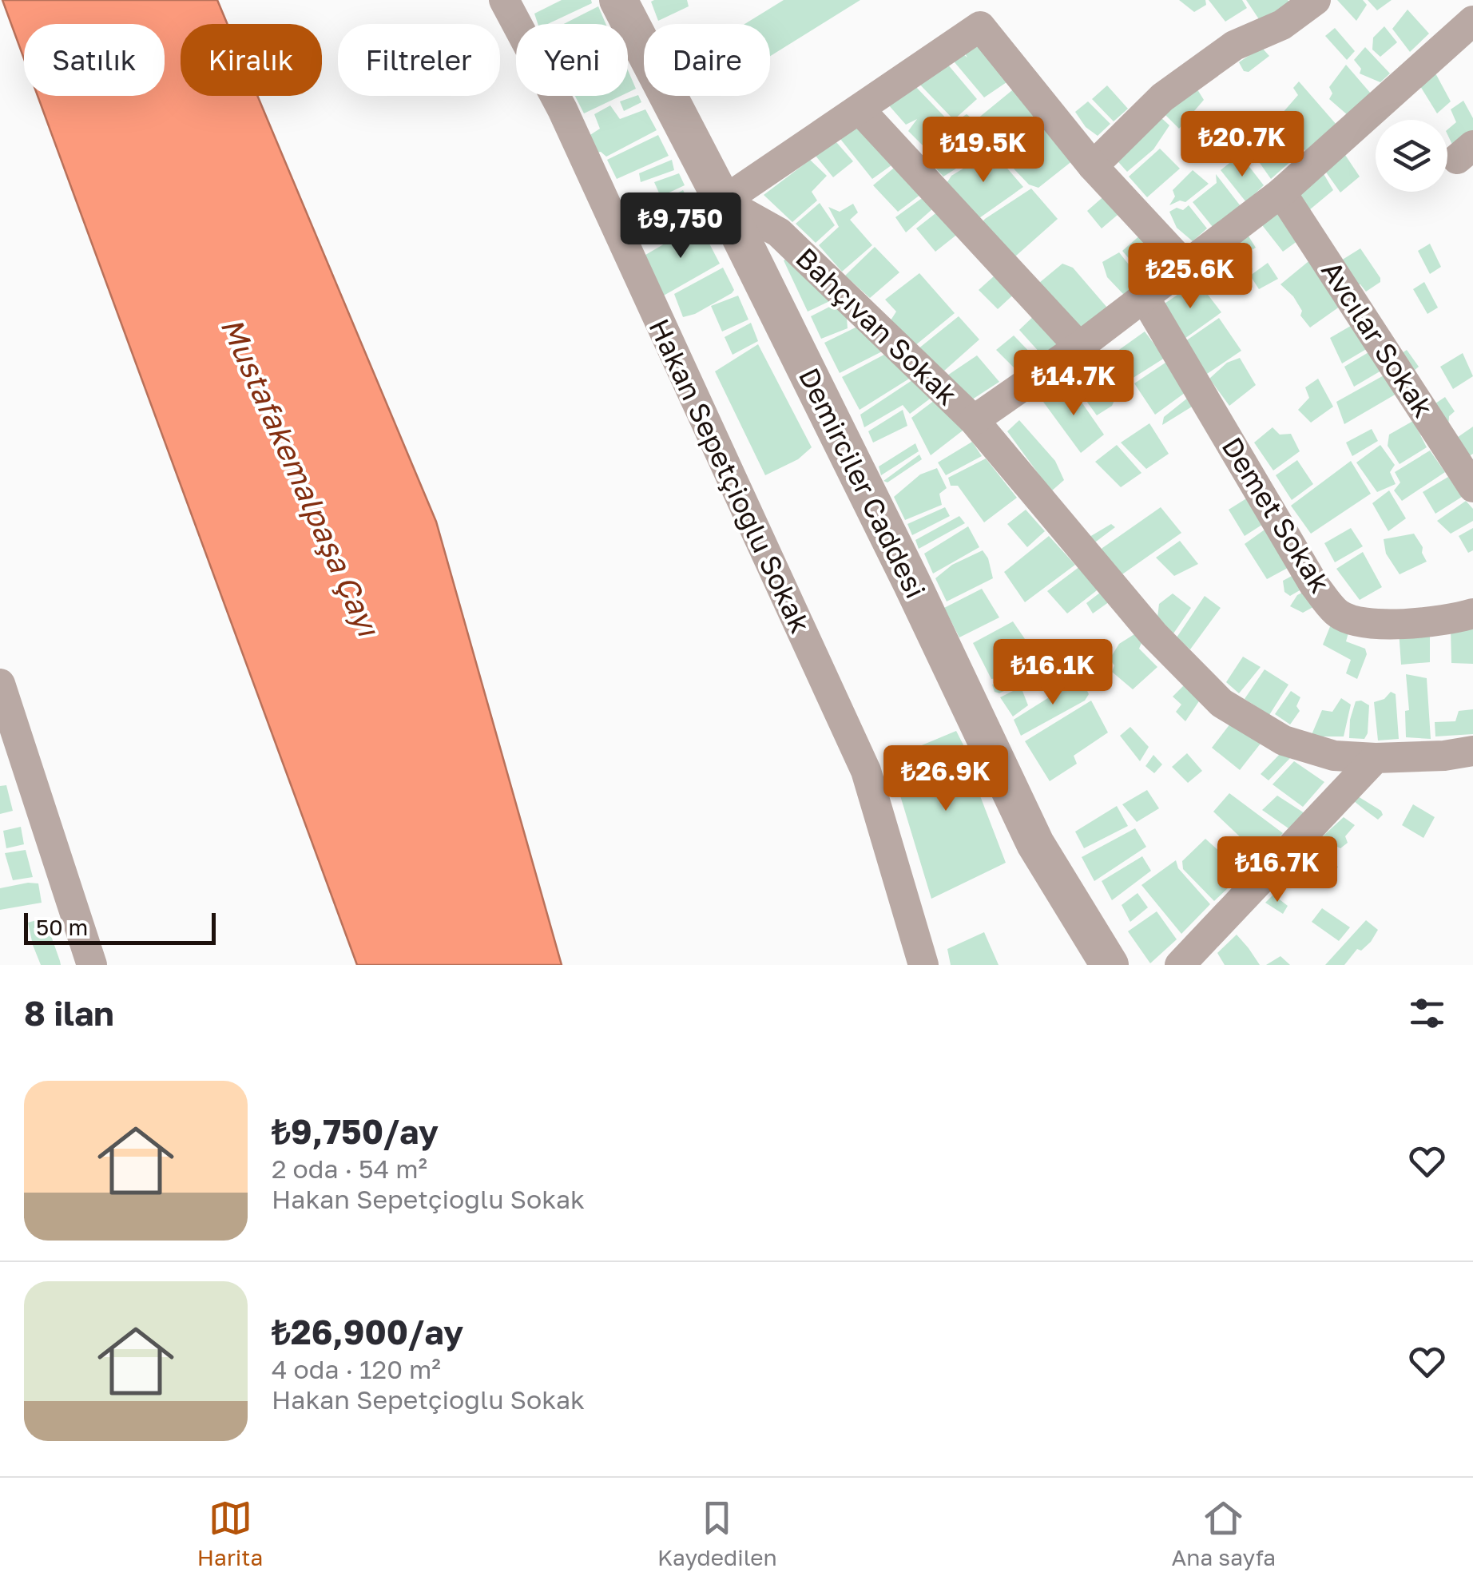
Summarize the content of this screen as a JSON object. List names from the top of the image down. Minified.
{"streets":{"street":["Bahçıvan Sokak","Avcılar Sokak","Hakan Sepetçioğlu Sokak","Demirciler Caddesi","Demet Sokak"]},"crossings":[["Bahçıvan Sokak","Demirciler Caddesi"]],"water":["Mustafakemalpaşa Çayı"],"scale_bar":"50 m","page":{"chip":["Satılık","Kiralık","Filtreler","Yeni","Daire"],"price":["₺20.7K","₺19.5K","₺9,750","₺25.6K","₺14.7K","₺16.1K","₺26.9K","₺16.7K"],"scale":"50 m","heading":"8 ilan","list":[{"name":"₺9,750/ay","note":"2 oda · 54 m² · Hakan Sepetçioğlu Sokak"},{"name":"₺26,900/ay","note":"4 oda · 120 m² · Hakan Sepetçioğlu Sokak"}],"tabs":["Harita","Kaydedilen","Ana sayfa"]}}
